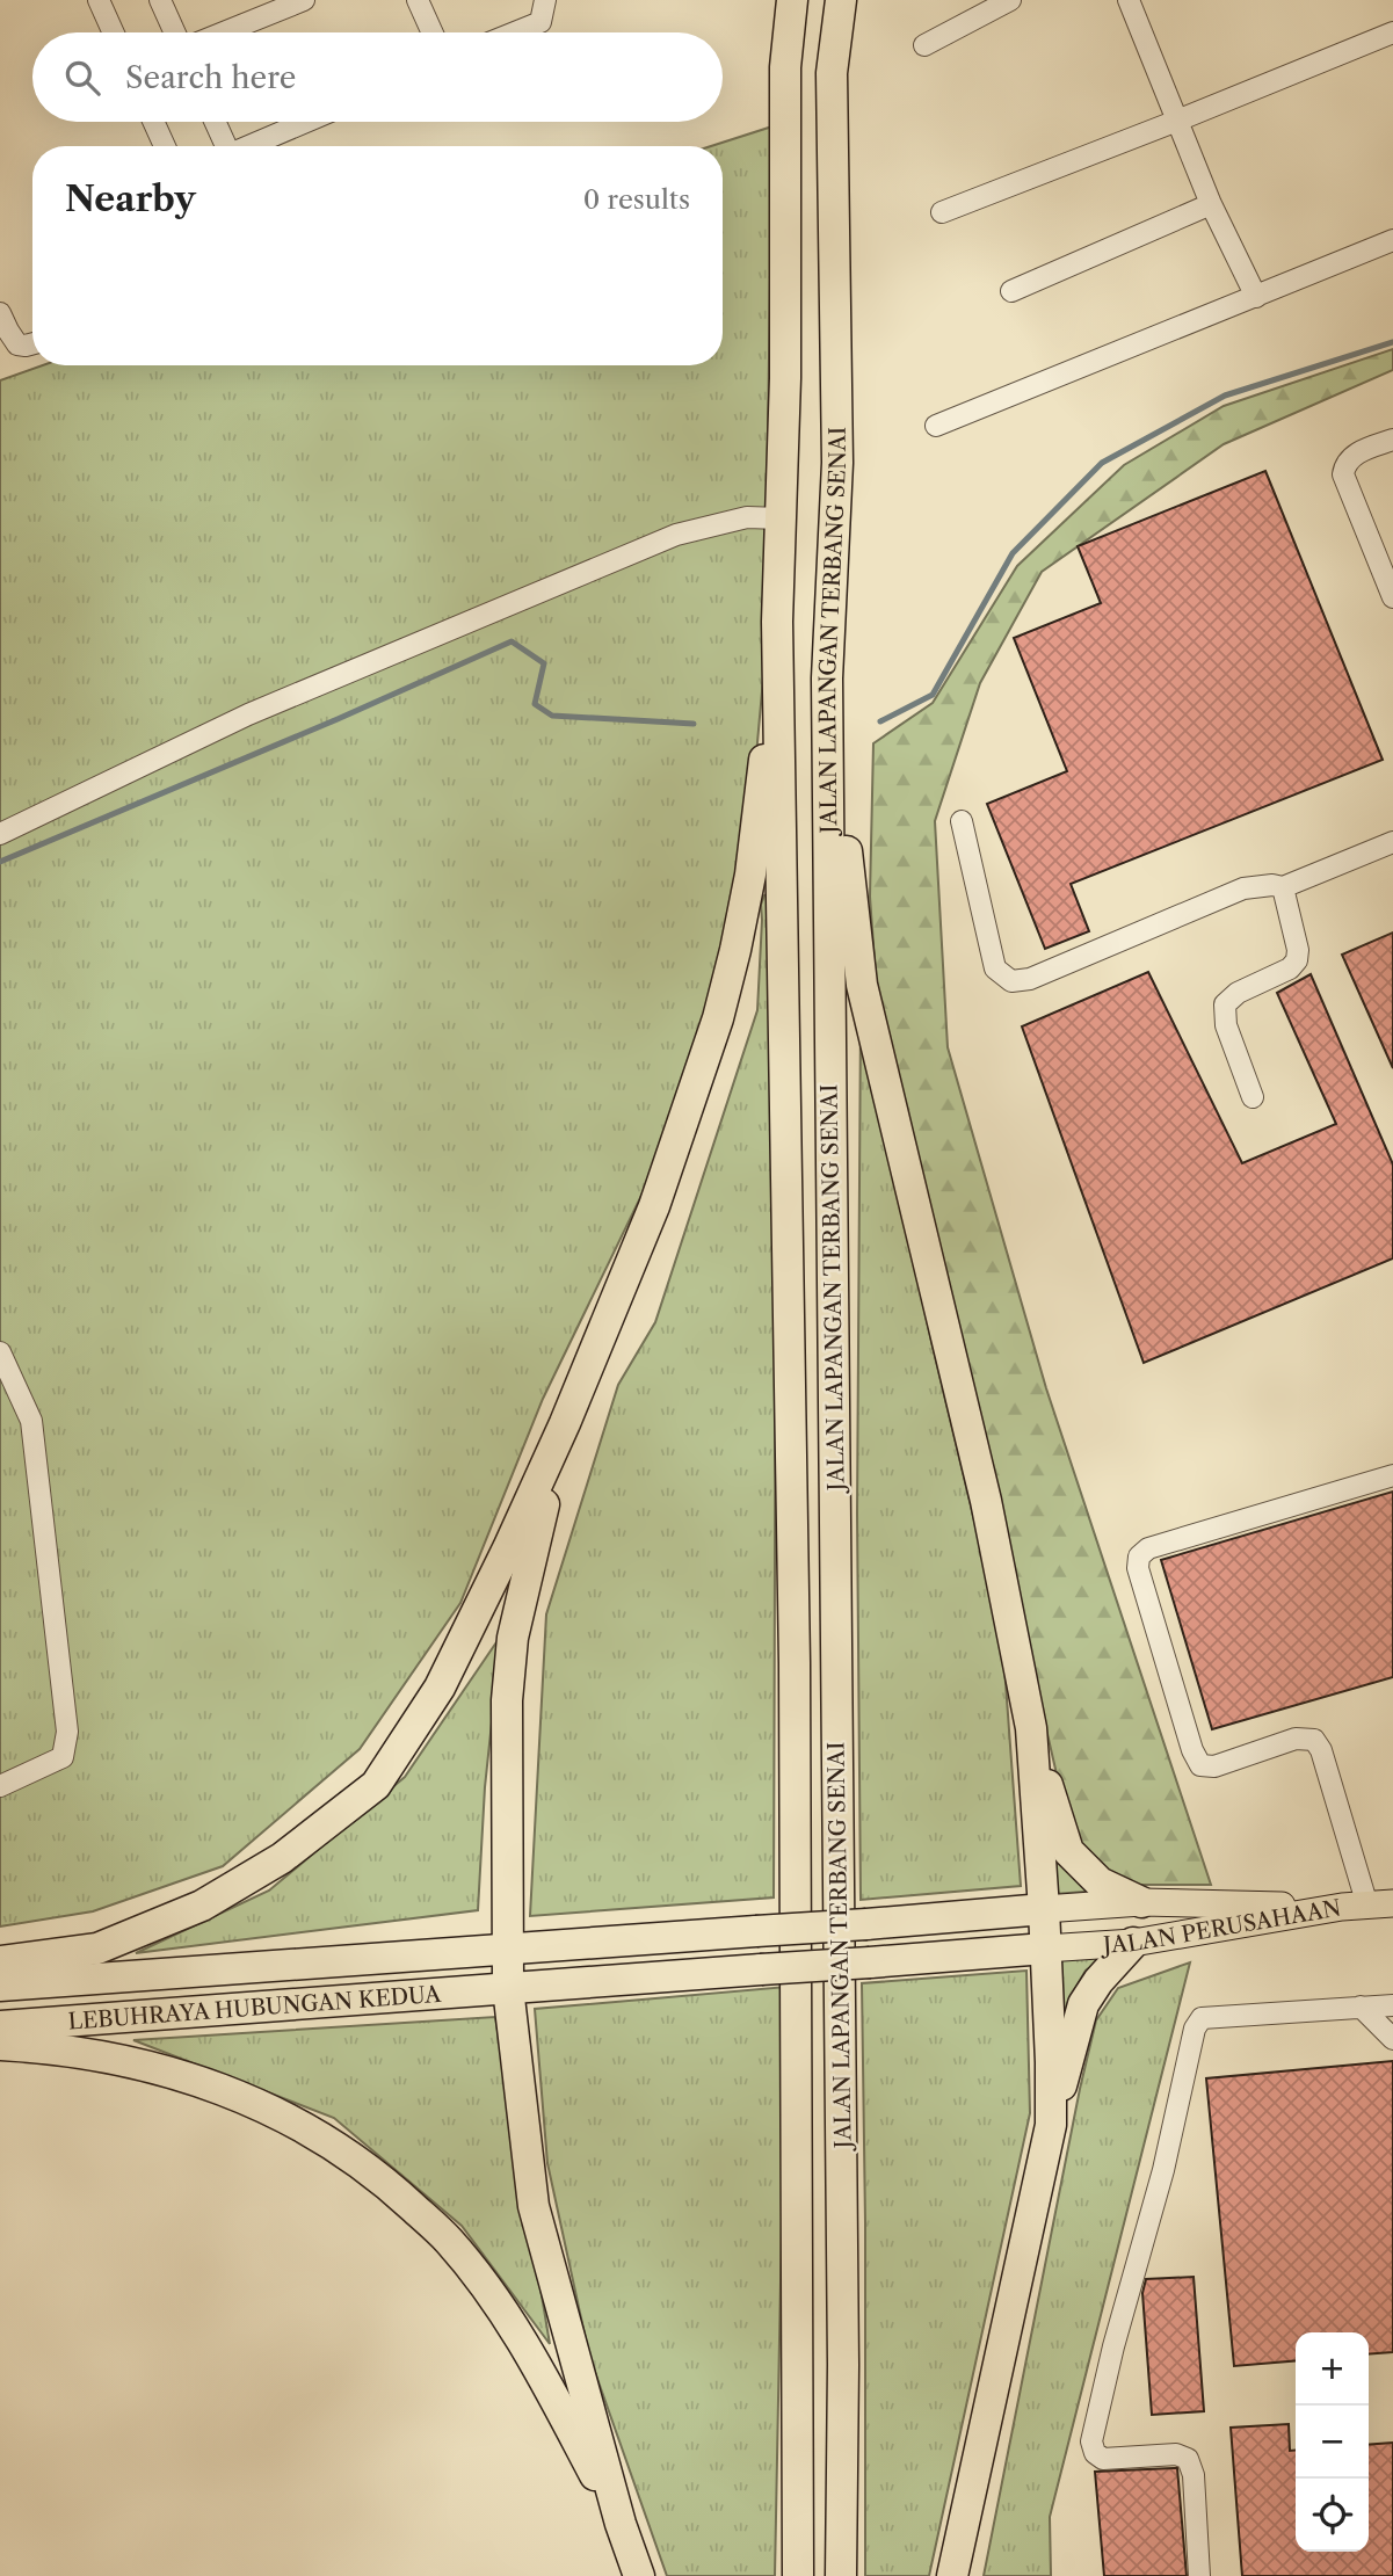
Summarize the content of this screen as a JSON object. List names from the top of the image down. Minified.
{"streets":{"highway":["JALAN LAPANGAN TERBANG SENAI","LEBUHRAYA HUBUNGAN KEDUA"],"main road":["JALAN PERUSAHAAN"]},"crossings":[["JALAN PERUSAHAAN","LEBUHRAYA HUBUNGAN KEDUA"]],"page":{"search":"Search here","heading":["Nearby","0 results"],"map_buttons":["+","−"]}}
